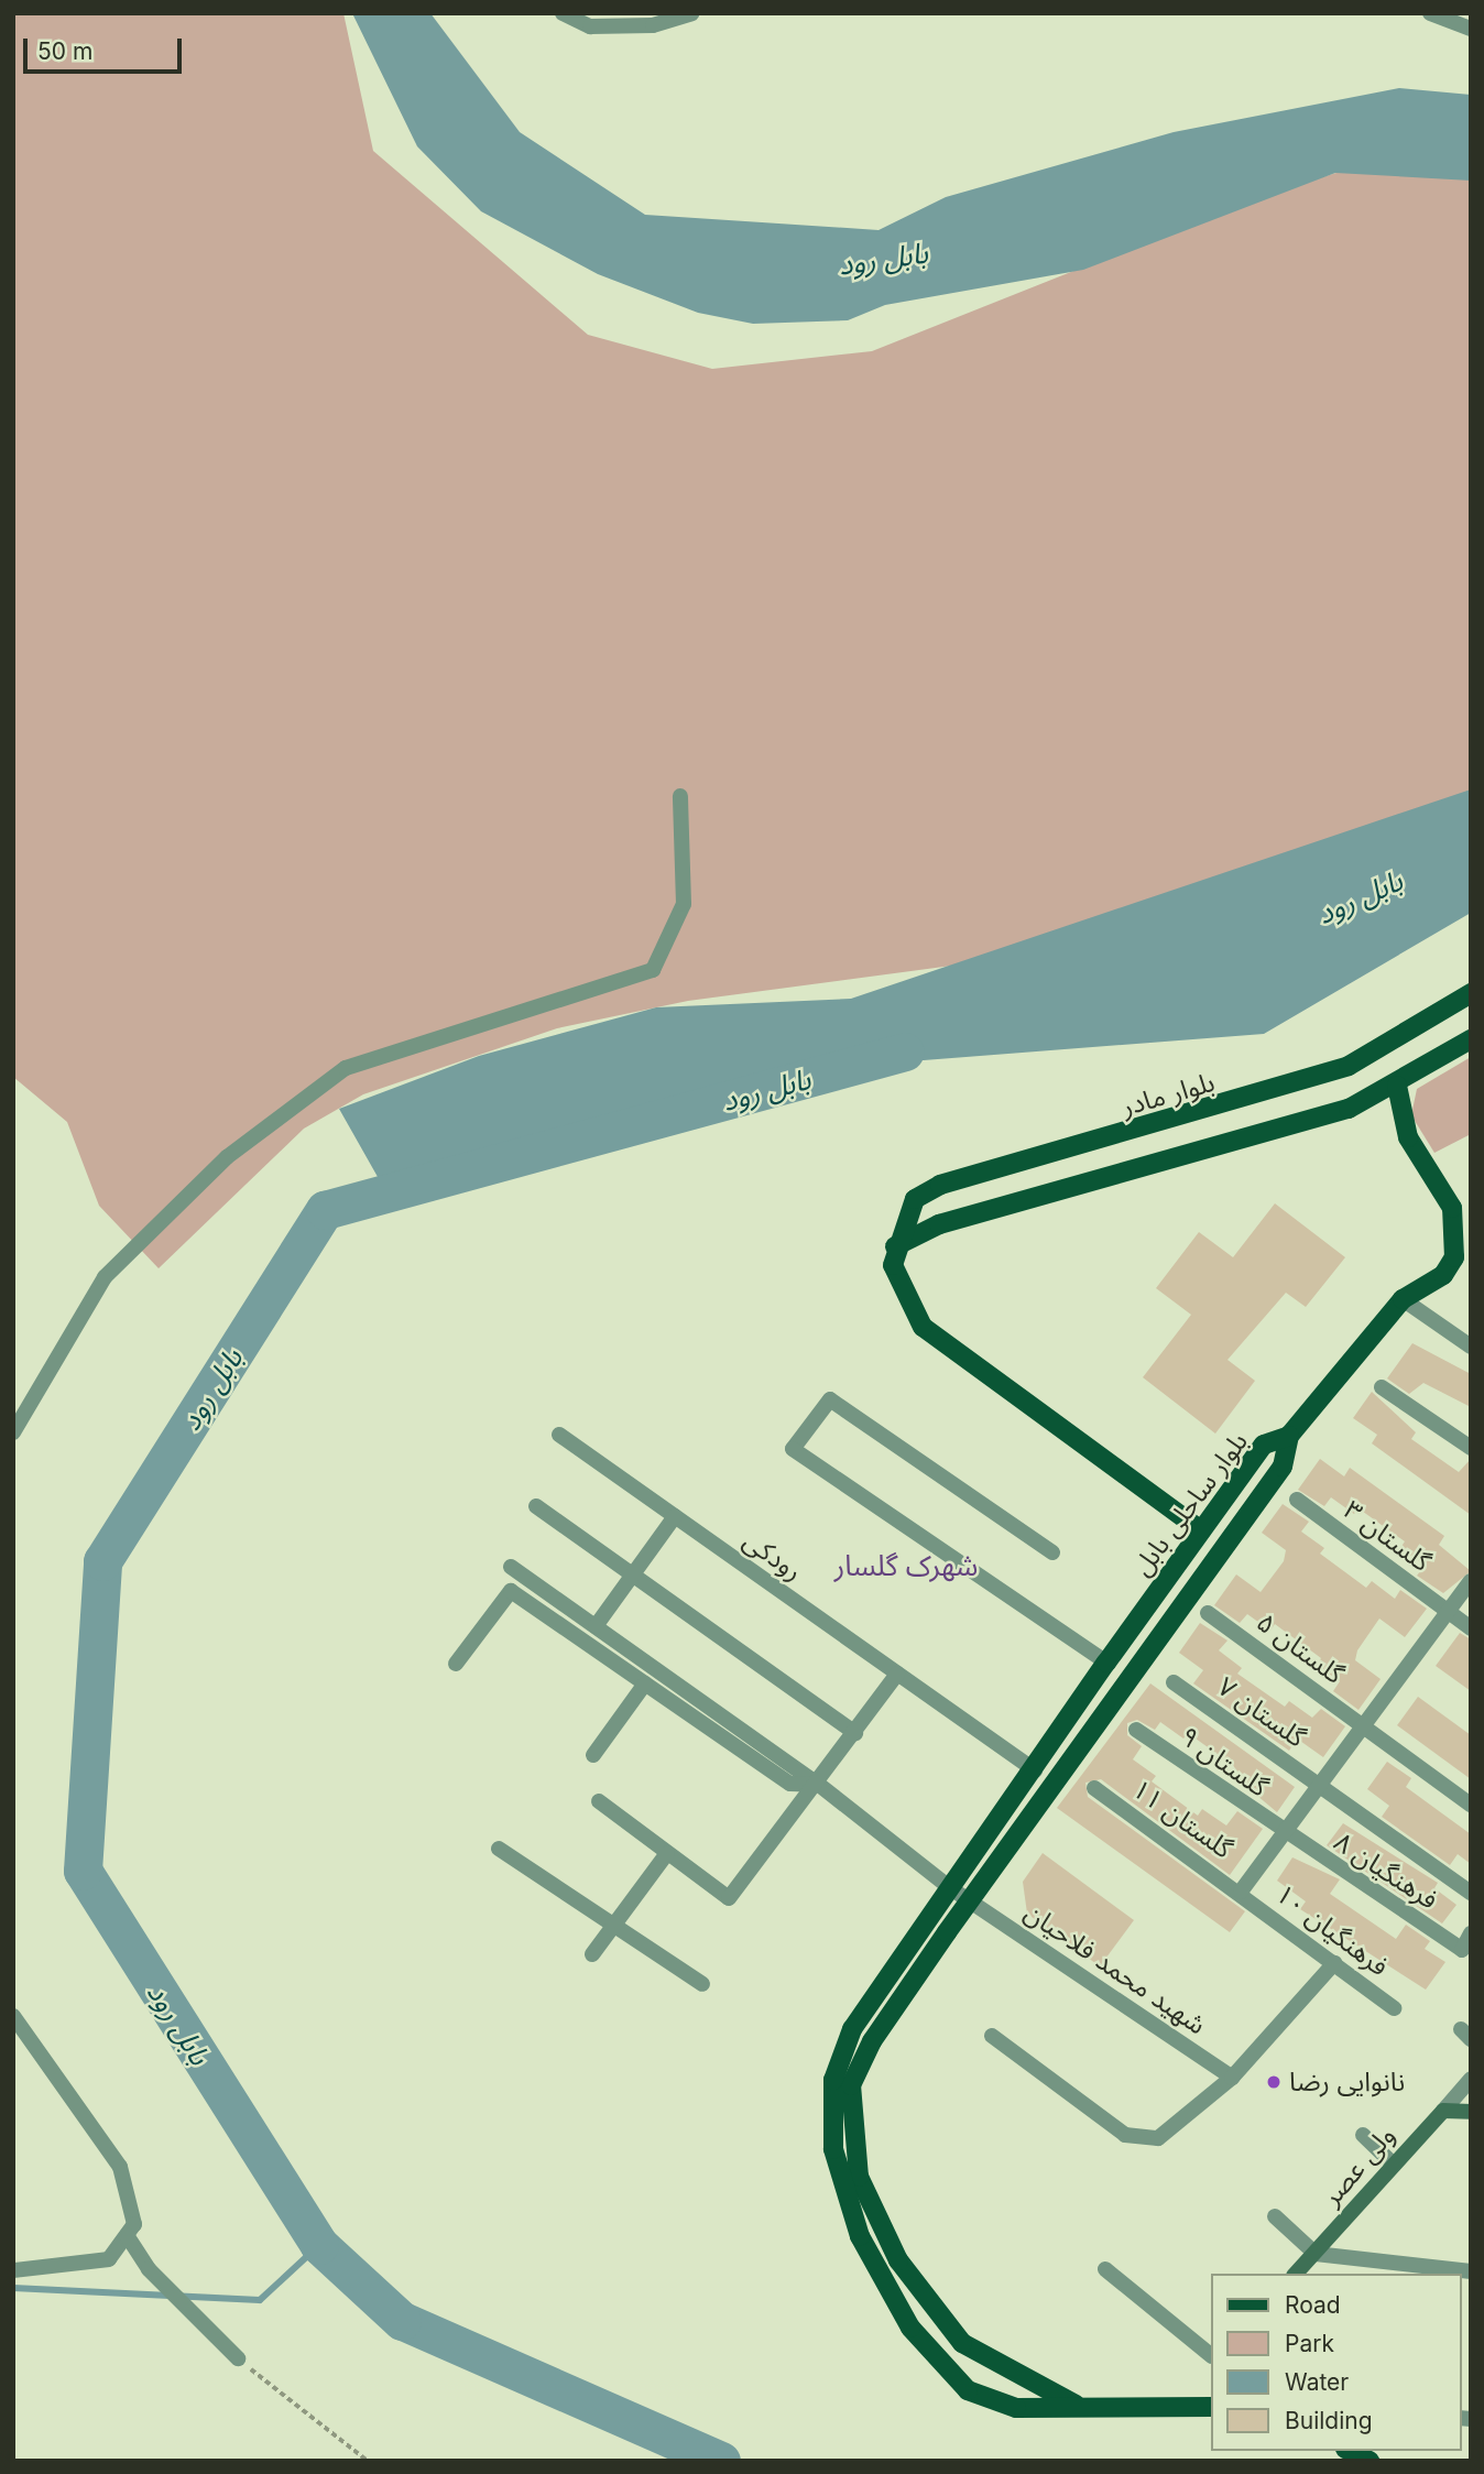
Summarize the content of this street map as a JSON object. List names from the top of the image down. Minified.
{"streets":{"main road":["بلوار مادر","بلوار ساحلی بابل","ولی عصر"],"street":["گلستان ۳","رودکی","گلستان ۵","گلستان ۷","گلستان ۹","گلستان ۱۱","فرهنگیان ۸","فرهنگیان ۱۰","شهید محمد فلاحیان"]},"crossings":[["بلوار مادر","بلوار ساحلی بابل"],["بلوار ساحلی بابل","رودکی"],["بلوار ساحلی بابل","شهید محمد فلاحیان"],["گلستان ۹","فرهنگیان ۸"],["گلستان ۱۱","فرهنگیان ۱۰"]],"districts":["شهرک گلسار"],"water":["بابل رود"],"places":["نانوایی رضا"],"legend":["Road","Park","Water","Building"],"scale_bar":"50 m"}
